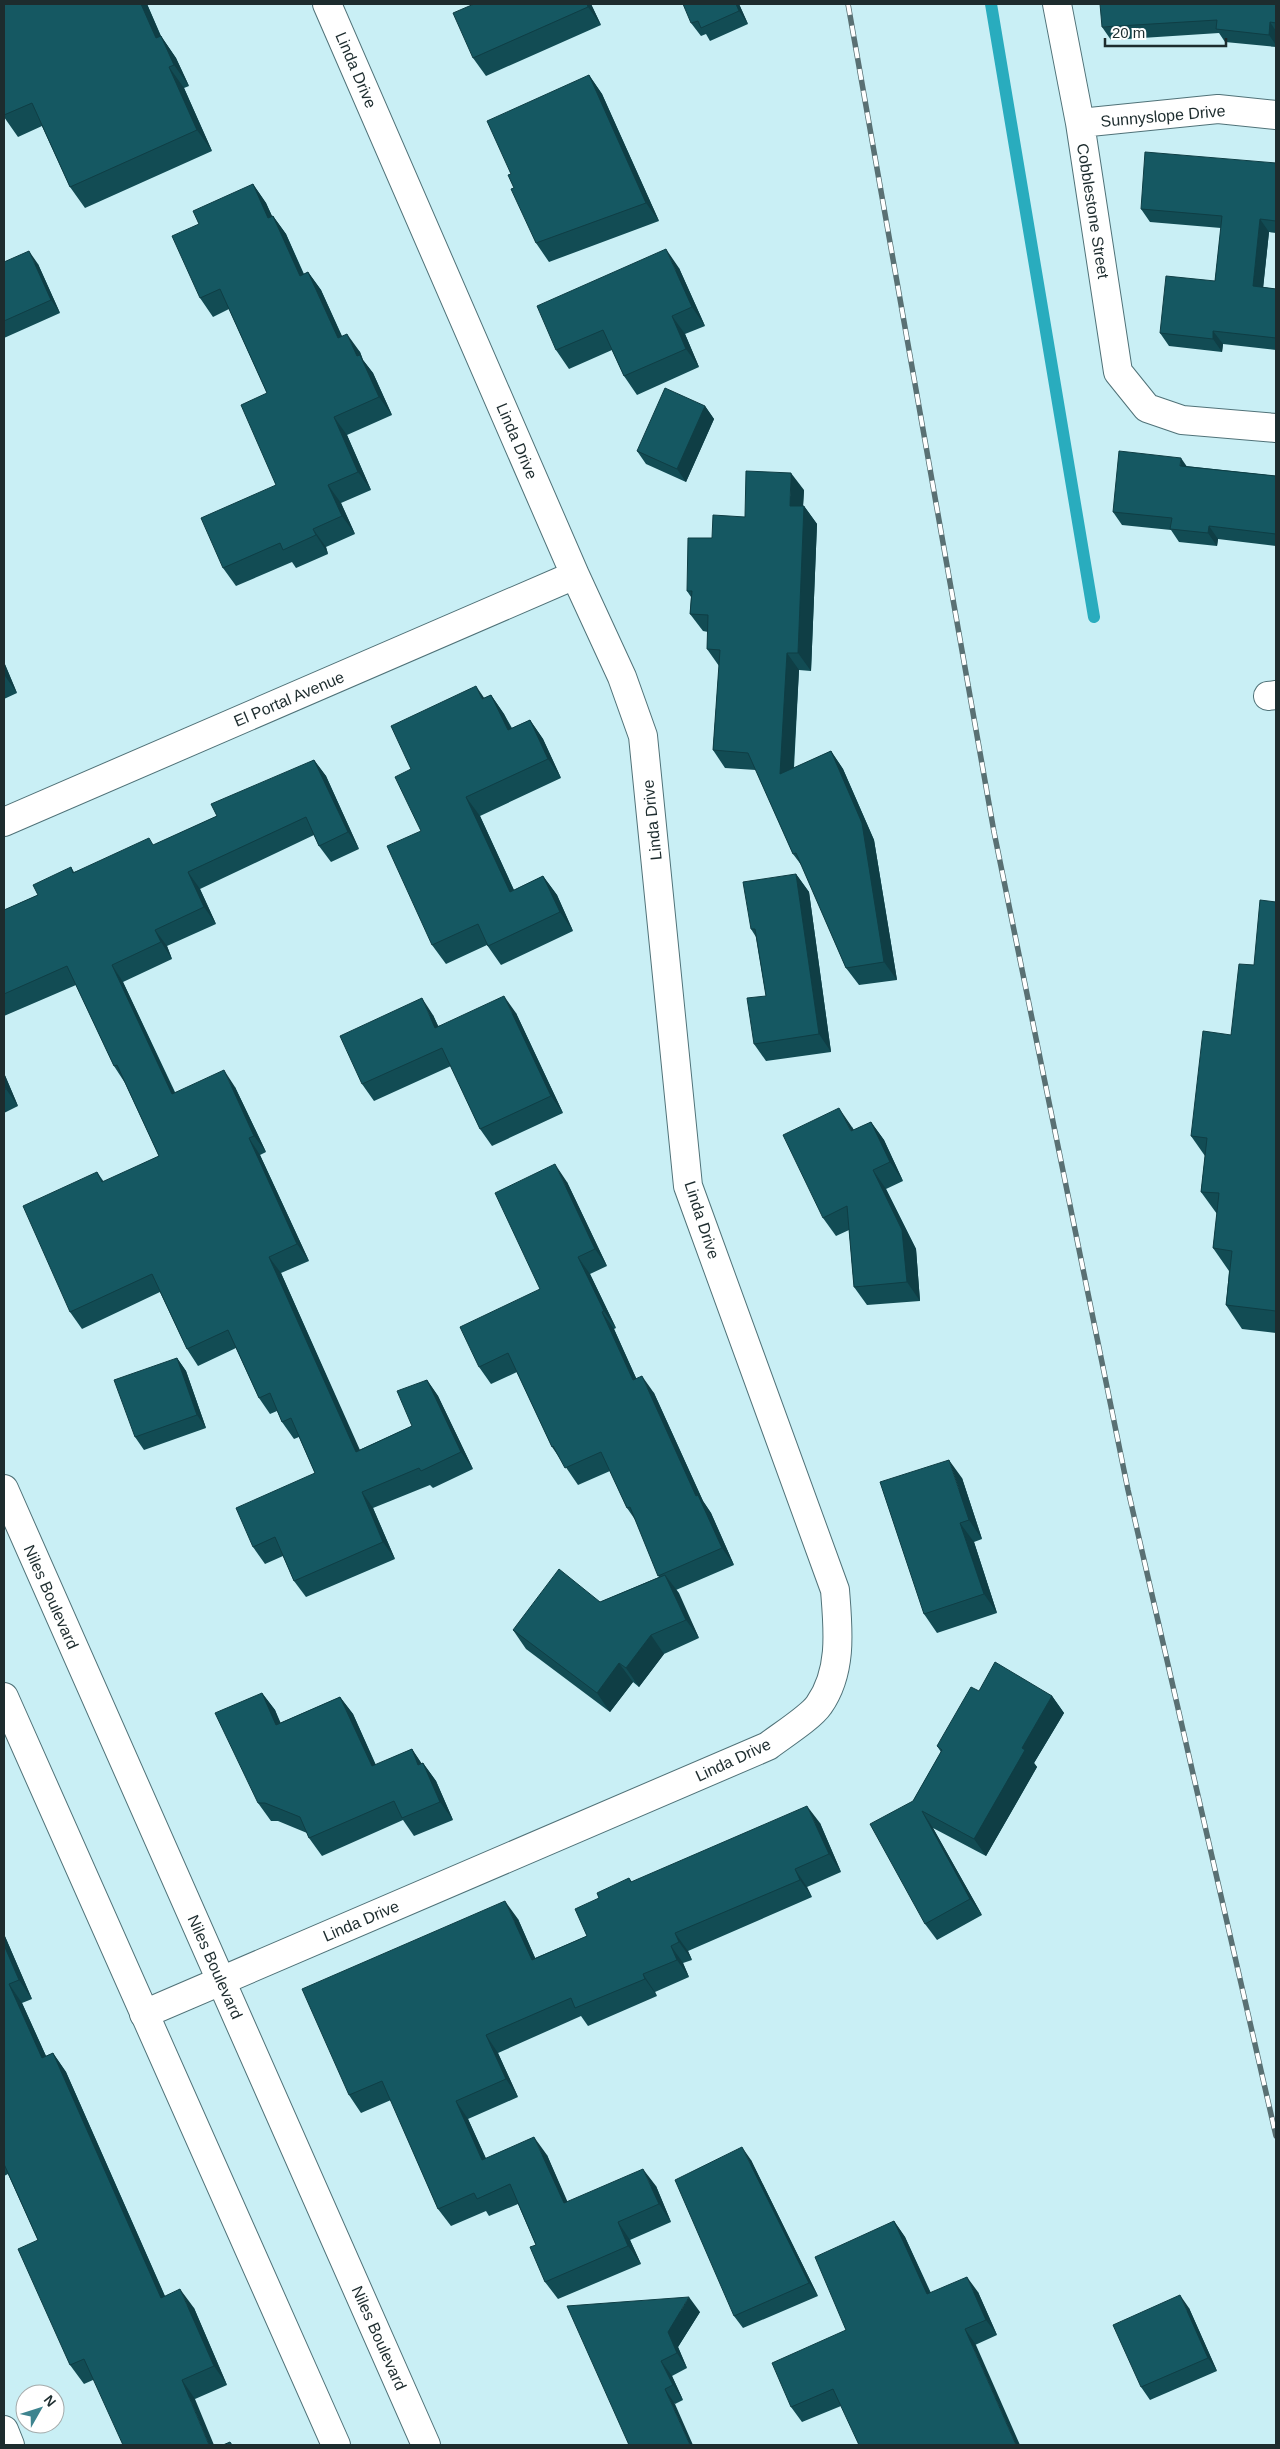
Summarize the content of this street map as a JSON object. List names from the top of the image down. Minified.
{"streets":{"street":["Linda Drive","Sunnyslope Drive","Cobblestone Street","El Portal Avenue","Niles Boulevard"]},"crossings":[["Linda Drive","El Portal Avenue"],["Linda Drive","Niles Boulevard"],["Sunnyslope Drive","Cobblestone Street"]],"scale_bar":"20 m","north":"top right"}
